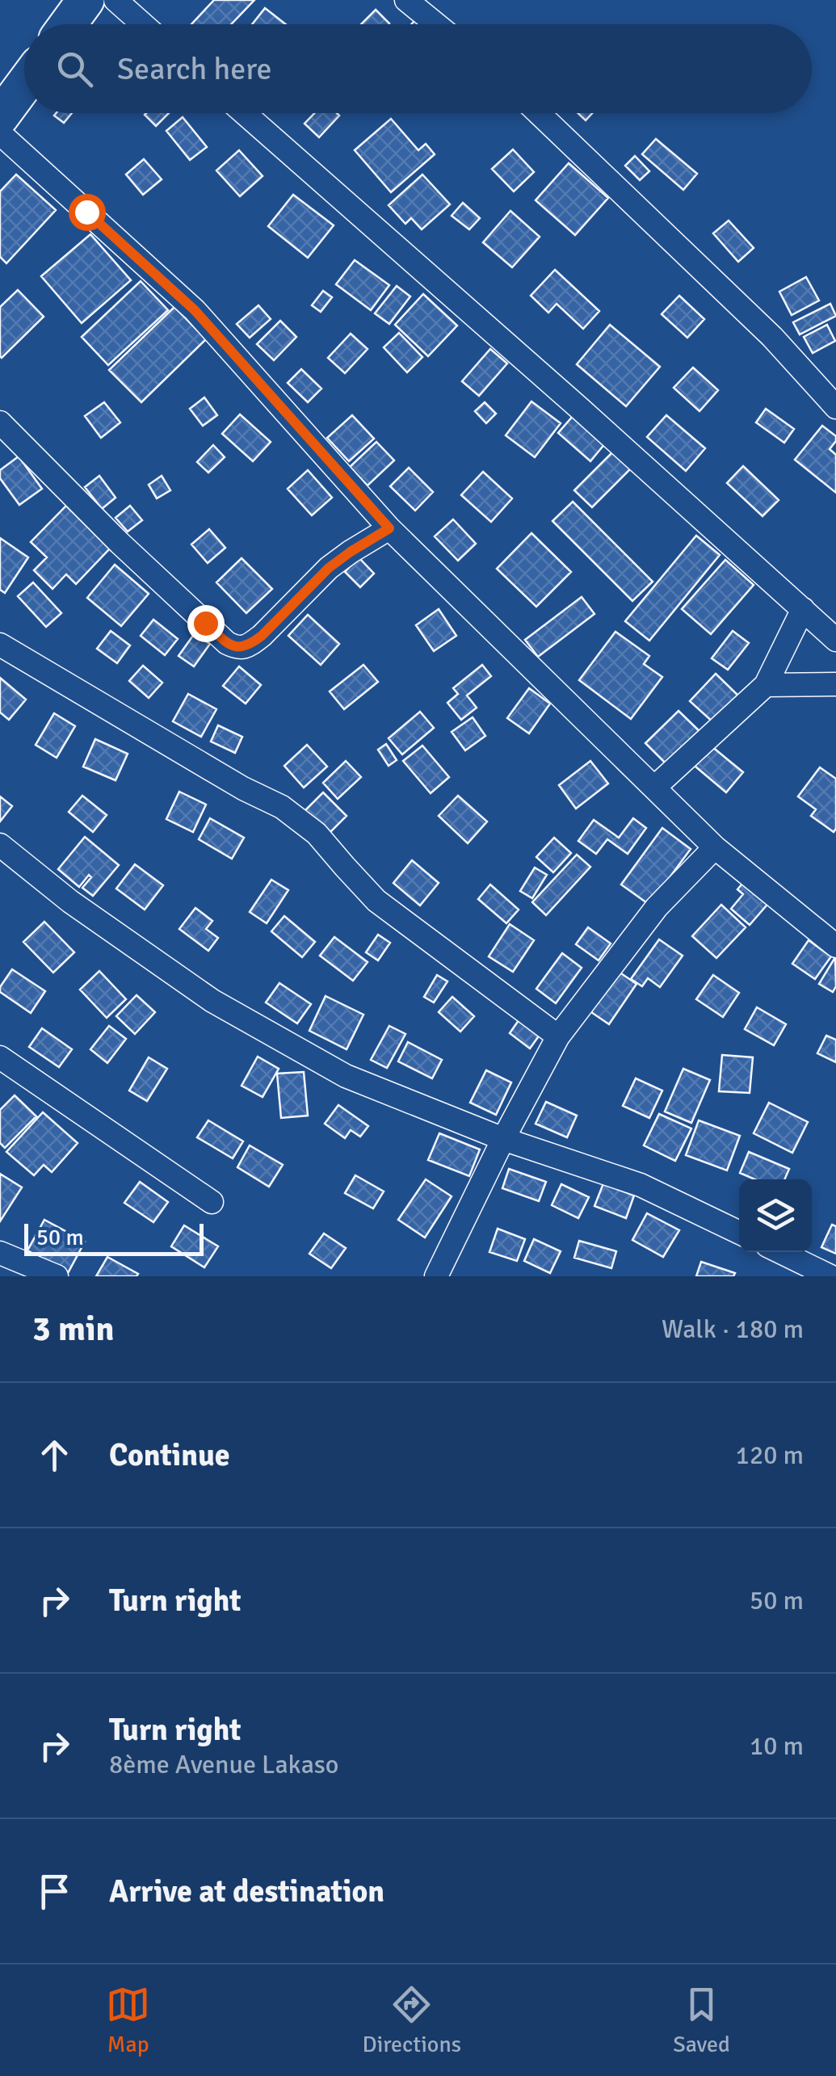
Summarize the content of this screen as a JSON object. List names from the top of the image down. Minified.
{"scale_bar":"50 m","page":{"search":"Search here","scale":"50 m","heading":["3 min","Walk · 180 m"],"list":[["Continue","120 m"],["Turn right","50 m"],["Turn right","8ème Avenue Lakaso","10 m"],"Arrive at destination"],"nav":["Map","Directions","Saved"]}}
